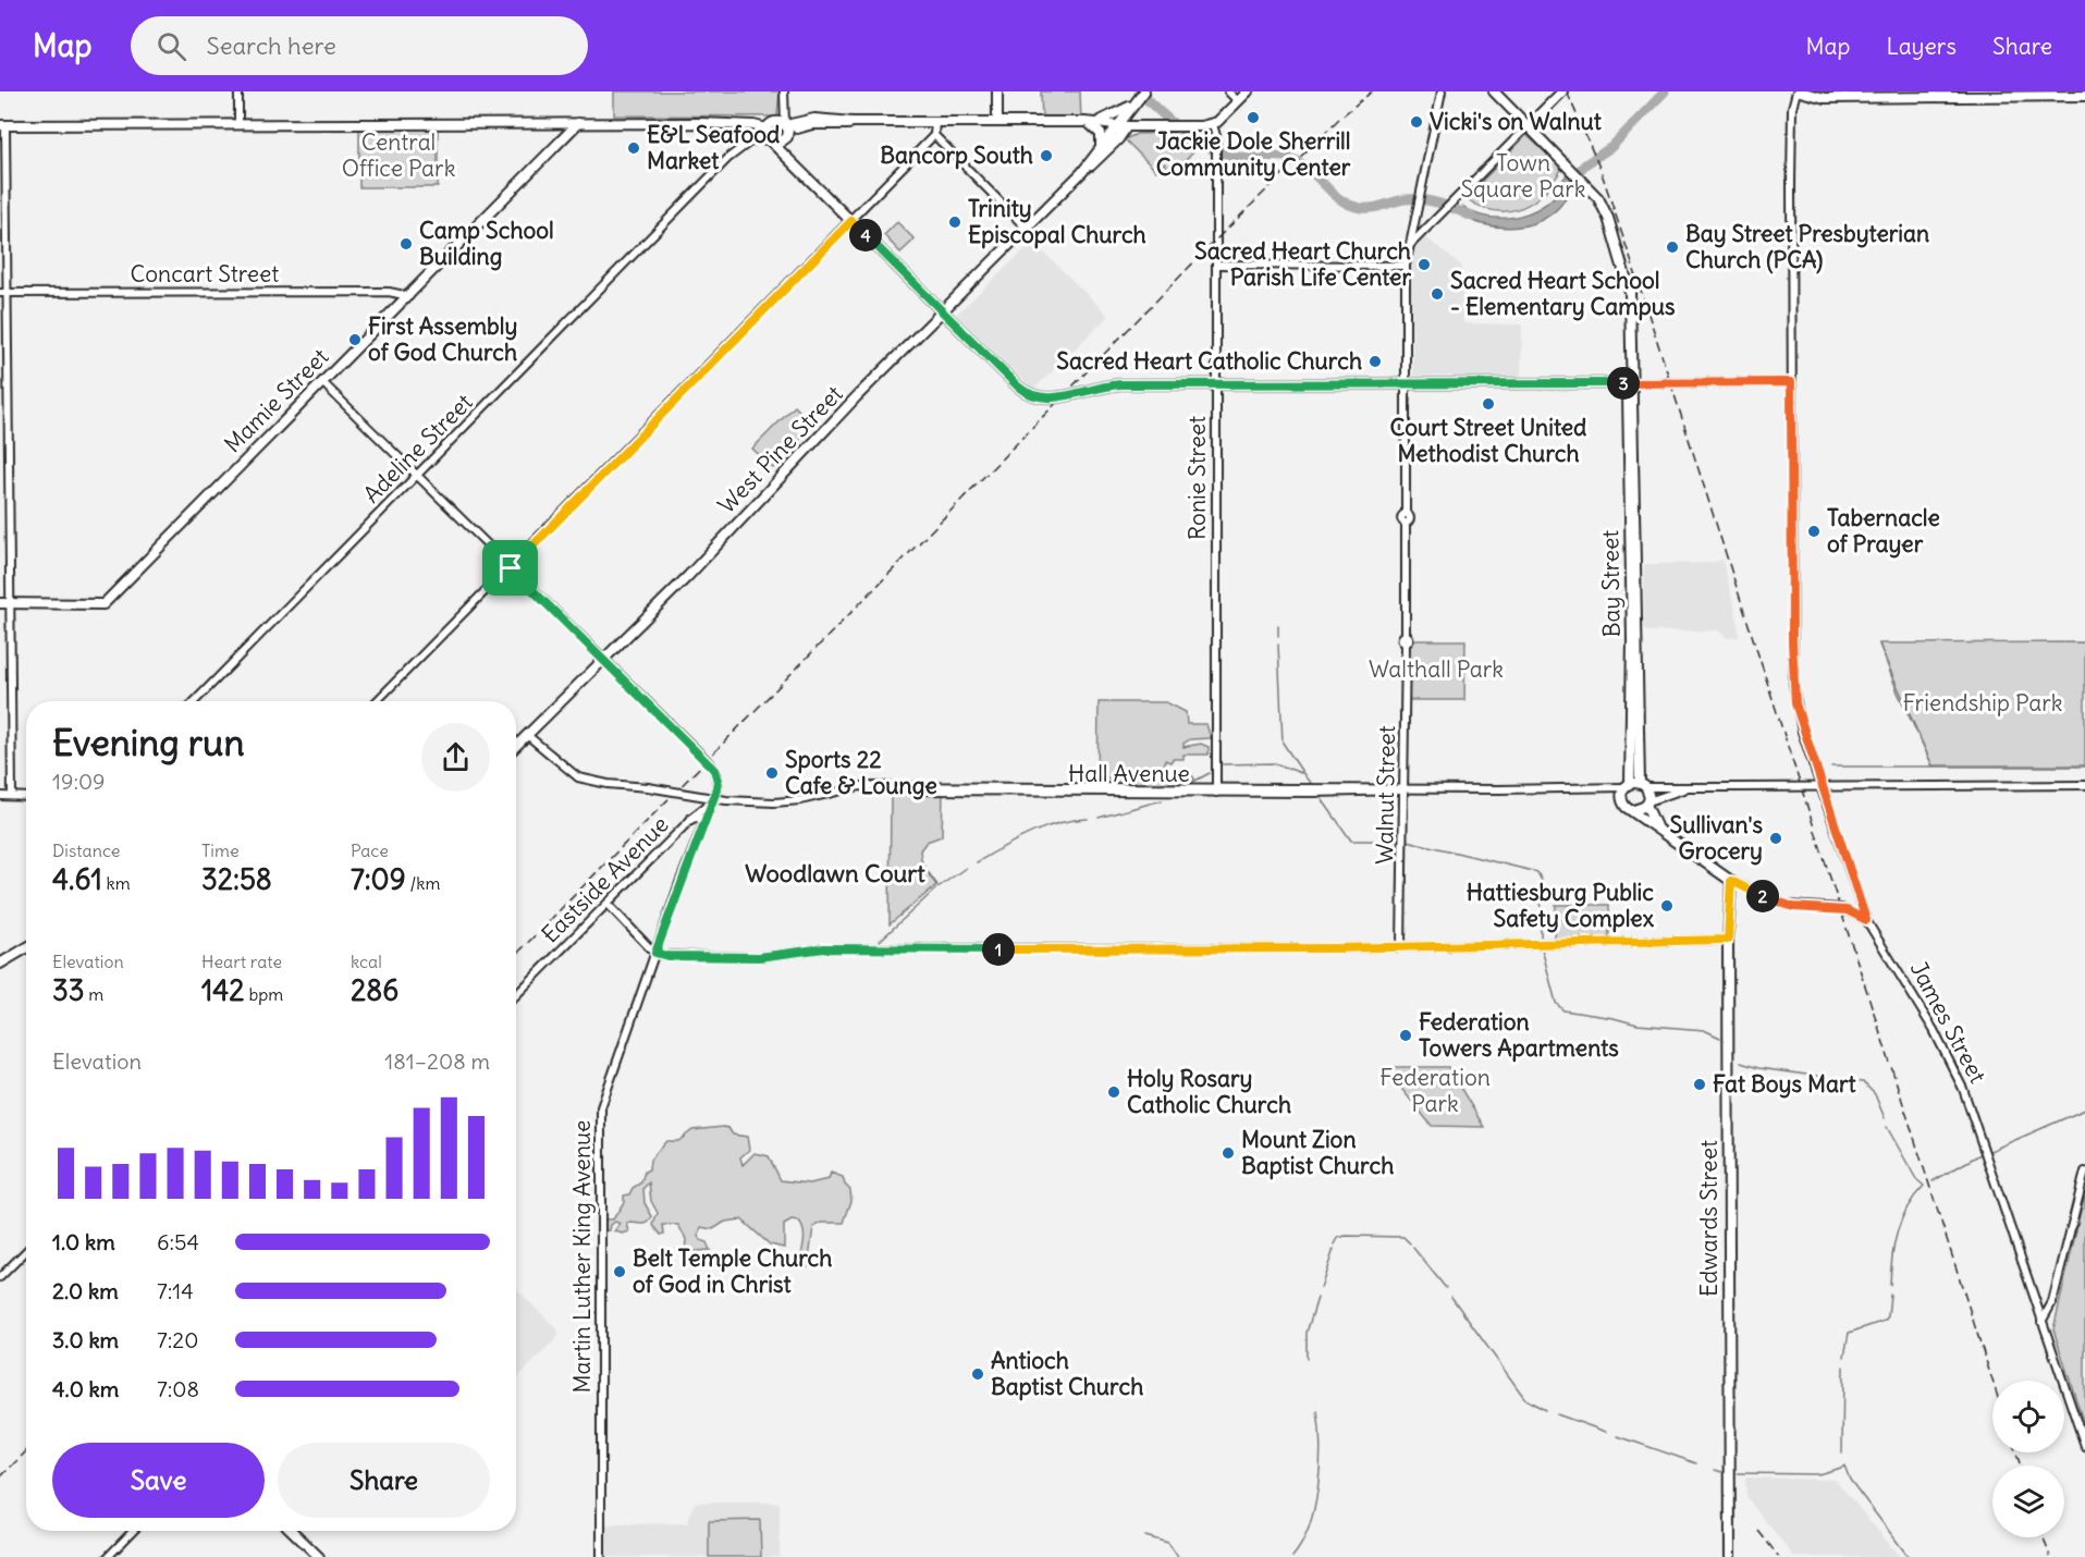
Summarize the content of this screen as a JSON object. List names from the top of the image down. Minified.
{"streets":{"main road":["Mamie Street","West Pine Street","Bay Street","Edwards Street"],"street":["Concart Street","Adeline Street","Ronie Street","Hall Avenue","Walnut Street","Eastside Avenue","James Street","Martin Luther King Avenue"]},"crossings":[["Concart Street","Mamie Street"],["West Pine Street","Hall Avenue"],["West Pine Street","Martin Luther King Avenue"],["Ronie Street","Hall Avenue"],["Bay Street","Hall Avenue"],["Hall Avenue","Walnut Street"],["Eastside Avenue","Martin Luther King Avenue"]],"districts":["Woodlawn Court"],"parks":["Central Office Park","Town Square Park","Walthall Park","Friendship Park","Federation Park"],"places":["Jackie Dole Sherrill Community Center","Vicki's on Walnut","E&L Seafood Market","Bancorp South","Trinity Episcopal Church","Camp School Building","Bay Street Presbyterian Church (PCA)","Sacred Heart Church Parish Life Center","Sacred Heart School - Elementary Campus","First Assembly of God Church","Sacred Heart Catholic Church","Court Street United Methodist Church","Tabernacle of Prayer","Sports 22 Cafe & Lounge","Sullivan's Grocery","Hattiesburg Public Safety Complex","Federation Towers Apartments","Fat Boys Mart","Holy Rosary Catholic Church","Mount Zion Baptist Church","Belt Temple Church of God in Christ","Antioch Baptist Church"],"page":{"header":"Map","search":"Search here","nav":["Map","Layers","Share"],"pins":["4","3","2","1"],"heading":["Evening run","19:09"],"stats":[["Distance","4.61 km"],["Time","32:58"],["Pace","7:09 /km"],["Elevation","33 m"],["Heart rate","142 bpm"],["kcal","286"]],"chart":["Elevation","181–208 m"],"list":[{"name":"1.0 km","note":"6:54"},{"name":"2.0 km","note":"7:14"},{"name":"3.0 km","note":"7:20"},{"name":"4.0 km","note":"7:08"}],"buttons":["Save","Share"]}}
